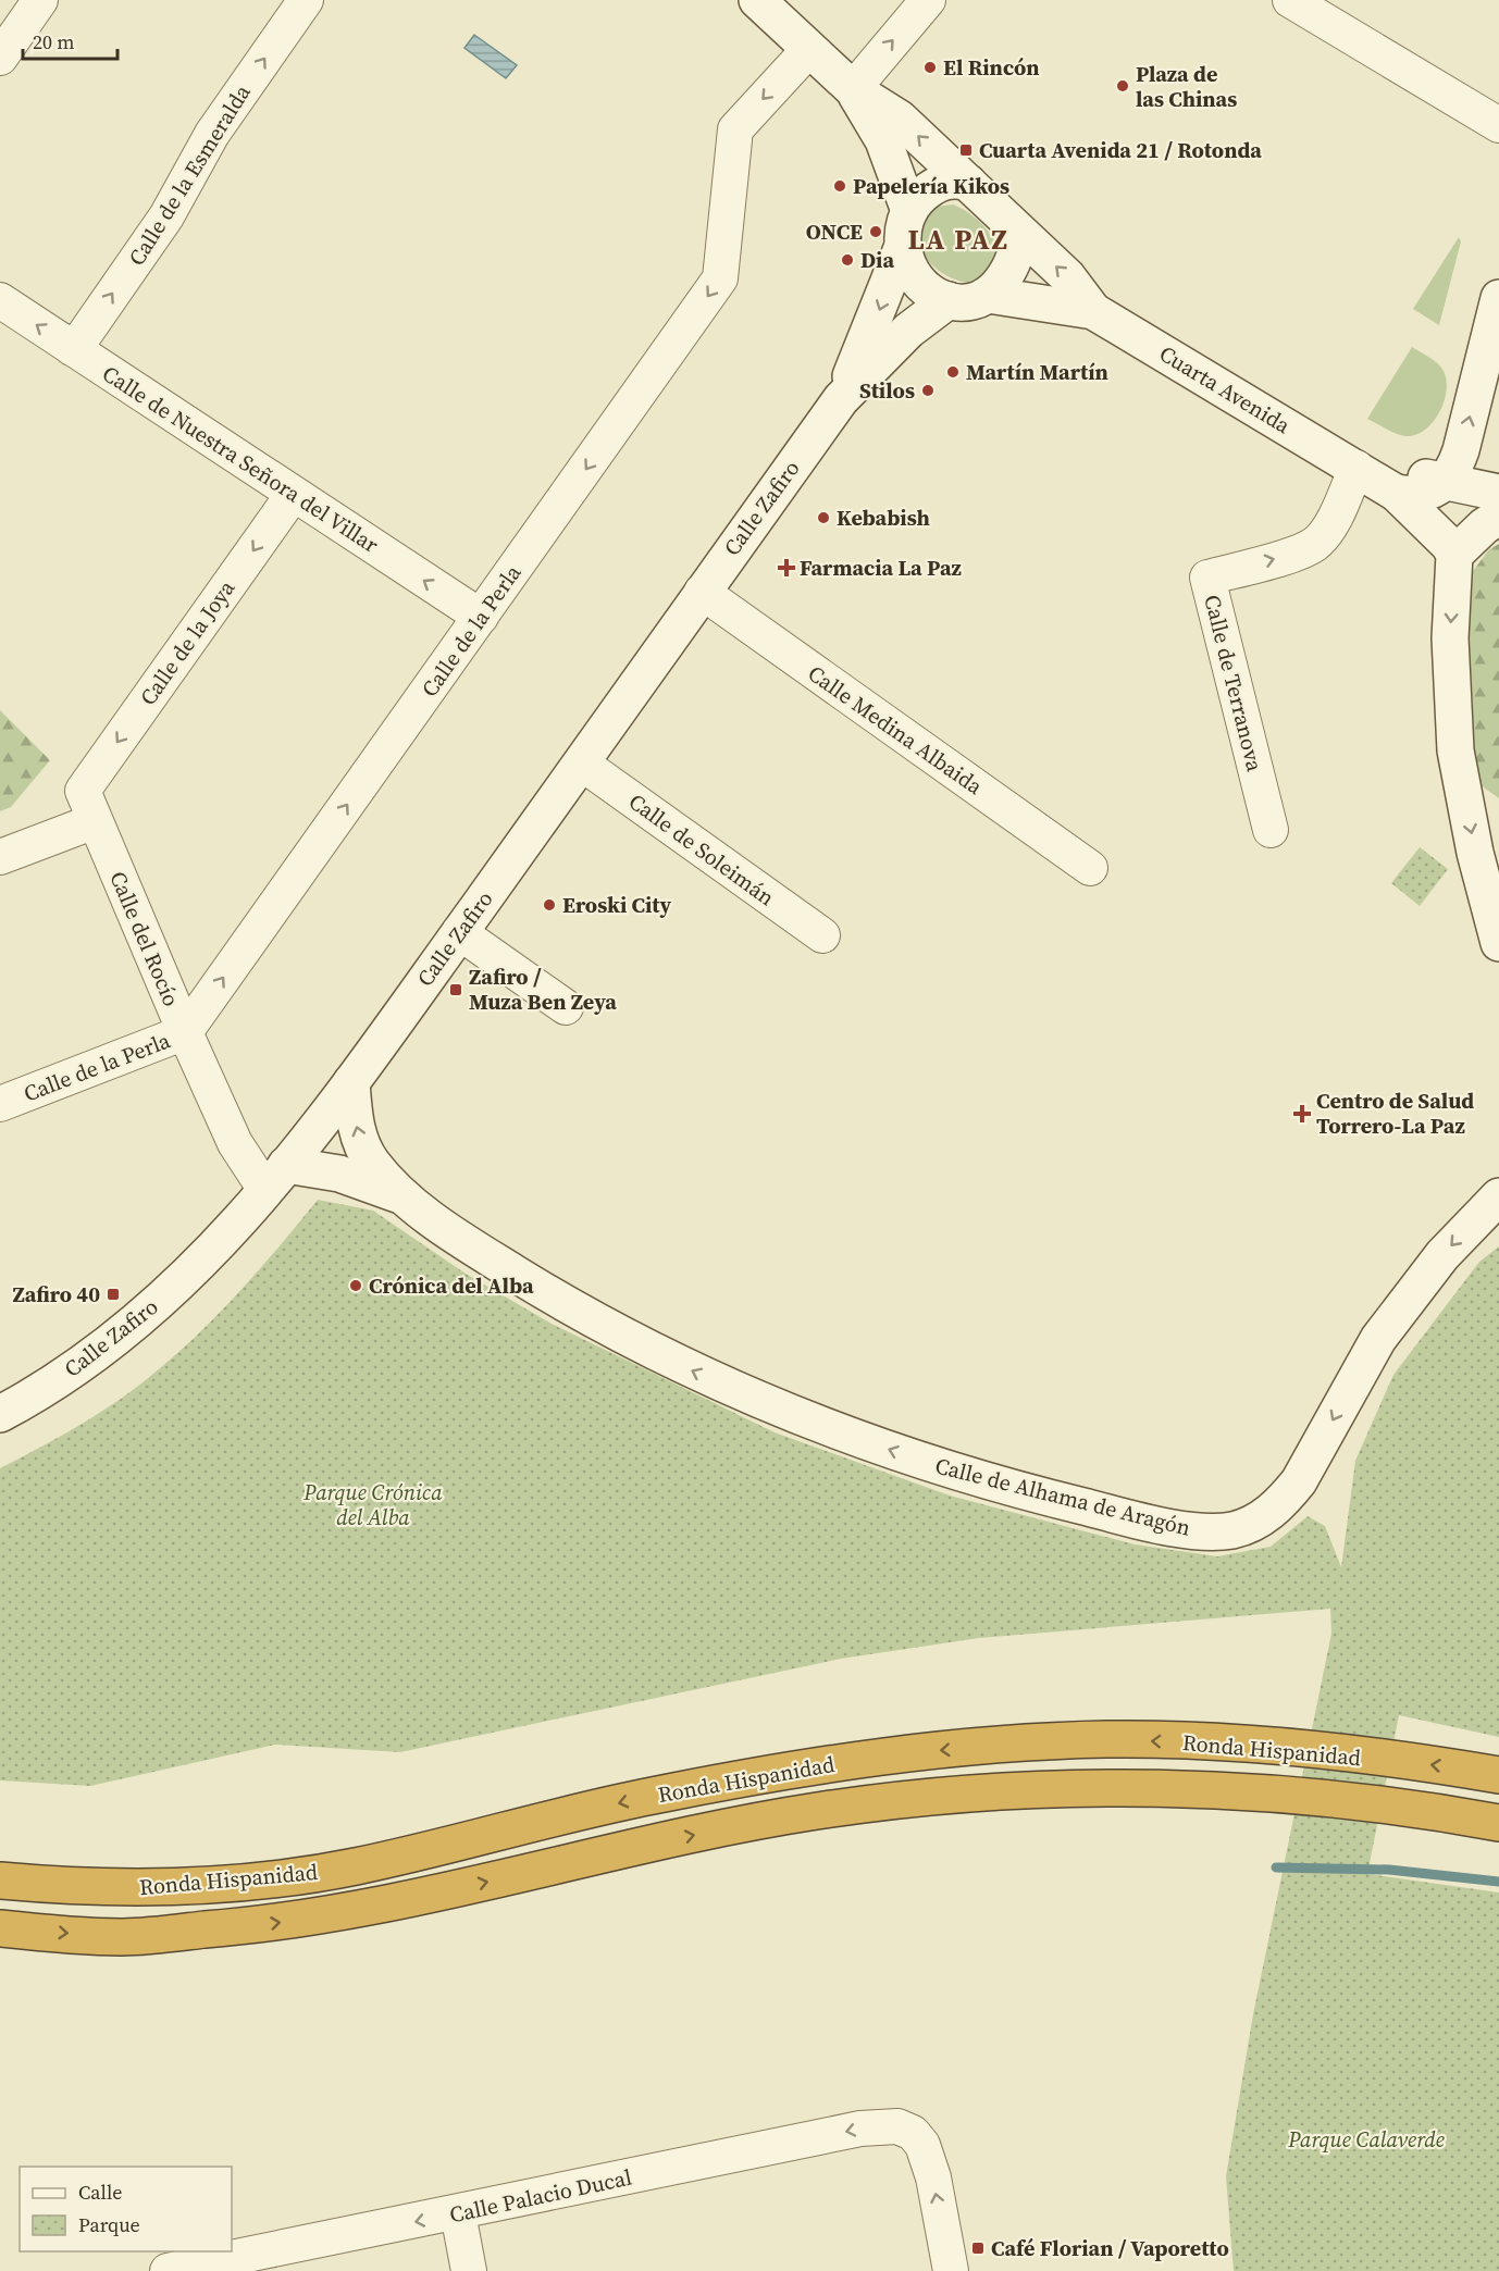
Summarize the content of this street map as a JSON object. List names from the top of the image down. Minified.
{"streets":{"highway":["Ronda Hispanidad"],"street":["Calle de la Esmeralda","Cuarta Avenida","Calle de Nuestra Señora del Villar","Calle Zafiro","Calle de la Perla","Calle de la Joya","Calle de Terranova","Calle Medina Albaida","Calle de Soleimán","Calle del Rocío","Calle de Alhama de Aragón","Calle Palacio Ducal"]},"crossings":[["Calle de la Esmeralda","Calle de Nuestra Señora del Villar"],["Cuarta Avenida","Calle Zafiro"],["Cuarta Avenida","Calle de Terranova"],["Calle de Nuestra Señora del Villar","Calle de la Perla"],["Calle de Nuestra Señora del Villar","Calle de la Joya"],["Calle Zafiro","Calle Medina Albaida"],["Calle Zafiro","Calle de Soleimán"],["Calle Zafiro","Calle del Rocío"],["Calle Zafiro","Calle de Alhama de Aragón"],["Calle de la Perla","Calle del Rocío"],["Calle de la Joya","Calle del Rocío"],["Calle del Rocío","Calle de Alhama de Aragón"]],"one_way":["Calle de la Esmeralda","Calle de Nuestra Señora del Villar","Calle de la Joya","Calle Palacio Ducal"],"districts":["LA PAZ"],"parks":["Parque Crónica del Alba","Parque Calaverde"],"places":{"other":["El Rincón","Plaza de las Chinas","Papelería Kikos","ONCE","Dia","Martín Martín","Stilos","Kebabish","Eroski City","Crónica del Alba"],"transit":["Cuarta Avenida 21 / Rotonda","Zafiro / Muza Ben Zeya","Zafiro 40","Café Florian / Vaporetto"],"health":["Farmacia La Paz","Centro de Salud Torrero-La Paz"]},"legend":["Calle","Parque"],"scale_bar":"20 m"}
